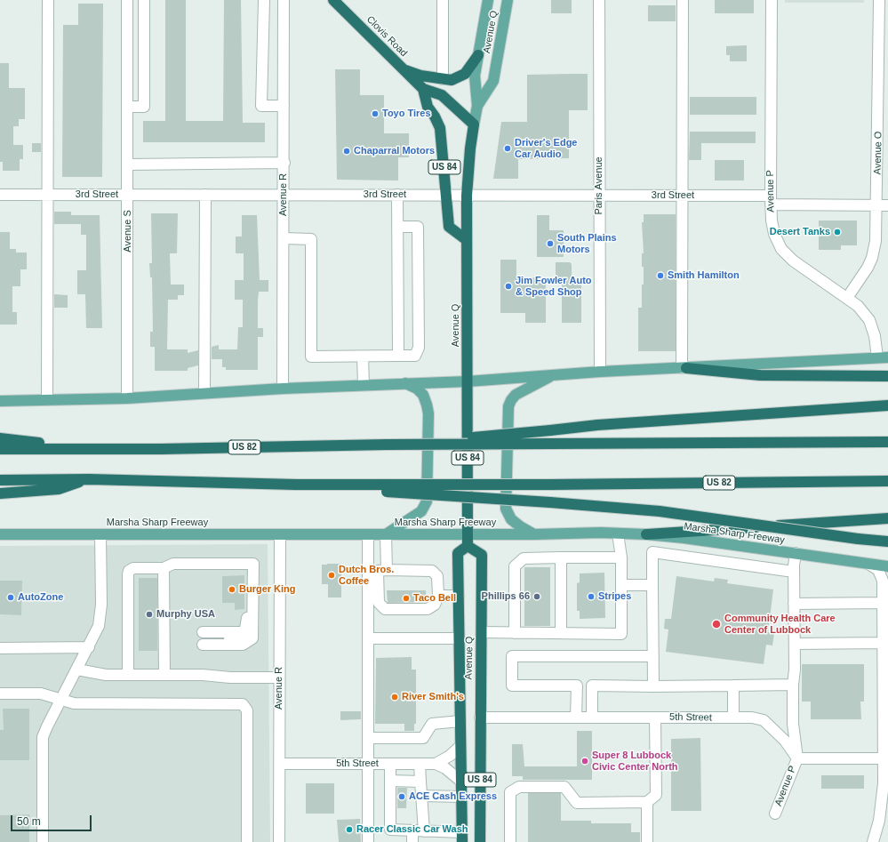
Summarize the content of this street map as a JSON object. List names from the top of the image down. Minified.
{"streets":{"highway":["Avenue Q","Clovis Road","US 84","US 82"],"main road":["Marsha Sharp Freeway"],"street":["Avenue O","Paris Avenue","Avenue P","3rd Street","Avenue R","Avenue S","5th Street"]},"crossings":[["Avenue Q","Clovis Road"],["Avenue Q","US 84"],["Avenue Q","3rd Street"],["Avenue Q","Marsha Sharp Freeway"],["Avenue Q","5th Street"],["Clovis Road","US 84"],["Avenue O","Avenue P"],["Avenue O","3rd Street"],["US 84","3rd Street"],["Paris Avenue","3rd Street"],["Avenue P","3rd Street"],["Avenue P","5th Street"],["3rd Street","Avenue R"],["3rd Street","Avenue S"],["Avenue R","Marsha Sharp Freeway"],["Avenue R","5th Street"]],"places":["Toyo Tires","Driver's Edge Car Audio","Chaparral Motors","Desert Tanks","South Plains Motors","Smith Hamilton","Jim Fowler Auto & Speed Shop","Dutch Bros. Coffee","Burger King","Phillips 66","Stripes","AutoZone","Taco Bell","Murphy USA","Community Health Care Center of Lubbock","River Smith's","Super 8 Lubbock Civic Center North","ACE Cash Express","Racer Classic Car Wash"],"scale_bar":"50 m"}
